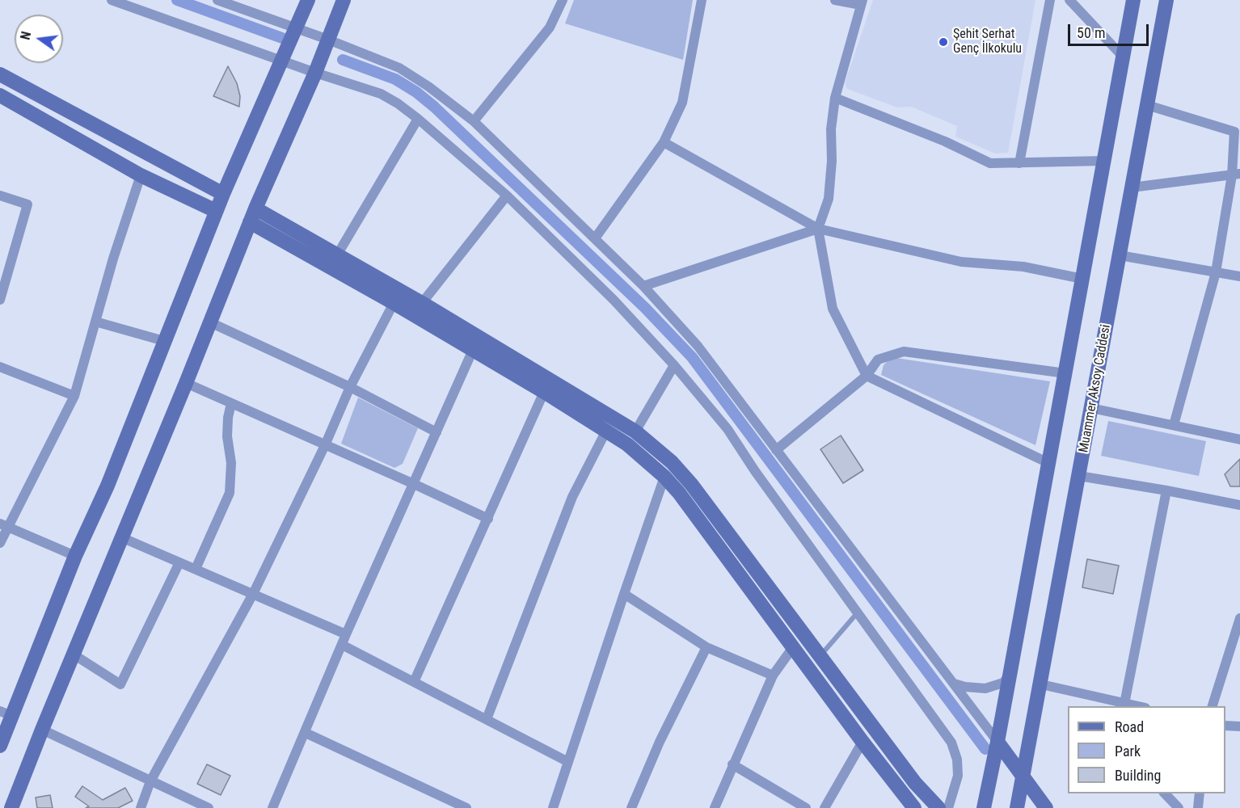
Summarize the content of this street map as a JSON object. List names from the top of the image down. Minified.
{"streets":{"street":["Muammer Aksoy Caddesi"]},"places":["Şehit Serhat Genç İlkokulu"],"legend":["Road","Park","Building"],"scale_bar":"50 m","north":"left"}
